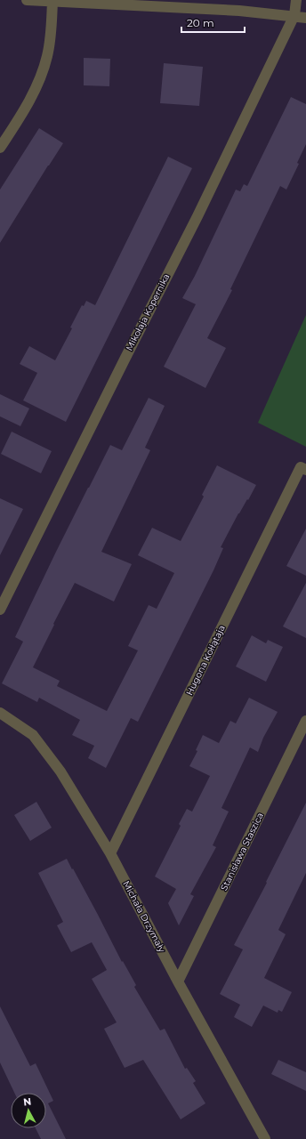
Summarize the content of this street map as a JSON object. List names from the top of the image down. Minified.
{"streets":{"street":["Mikołaja Kopernika","Hugona Kołłątaja","Stanisława Staszica","Michała Drzymały"]},"crossings":[["Hugona Kołłątaja","Michała Drzymały"],["Stanisława Staszica","Michała Drzymały"]],"scale_bar":"20 m","north":"top"}
